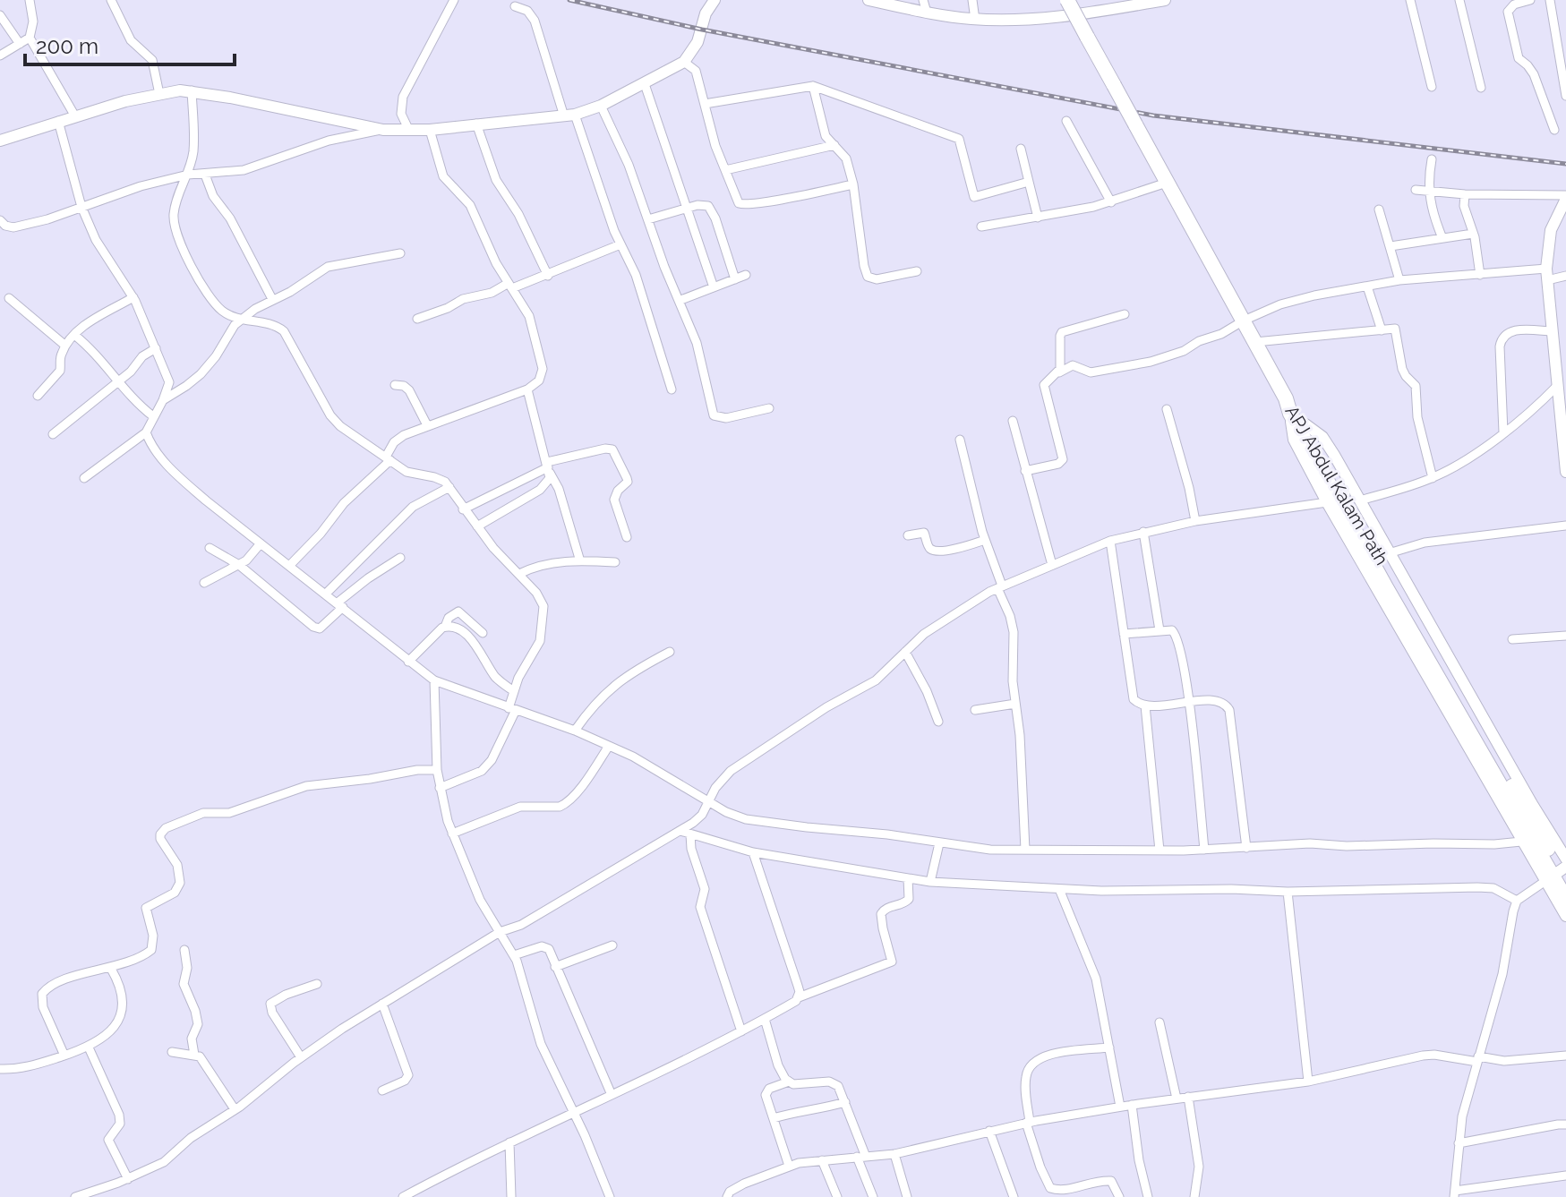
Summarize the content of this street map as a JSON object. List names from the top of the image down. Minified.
{"streets":{"highway":["APJ Abdul Kalam Path"]},"scale_bar":"200 m"}
